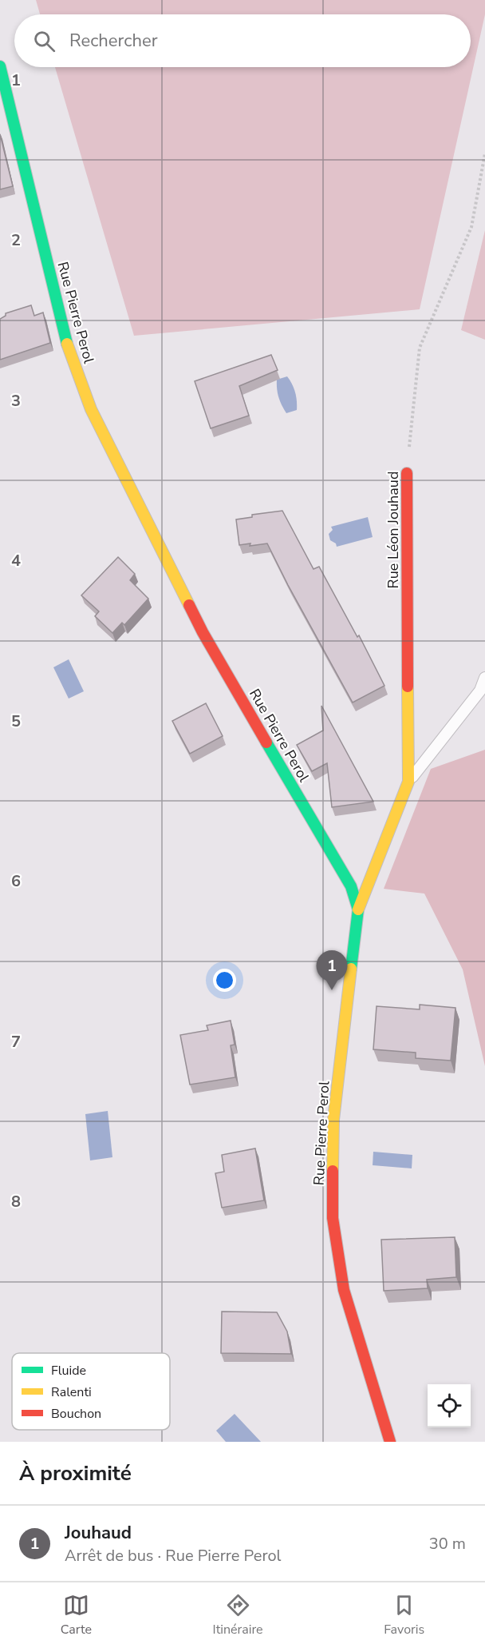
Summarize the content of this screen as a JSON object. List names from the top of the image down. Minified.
{"streets":{"street":["Rue Pierre Perol","Rue Léon Jouhaud"]},"crossings":[["Rue Pierre Perol","Rue Léon Jouhaud"]],"legend":["Fluide","Ralenti","Bouchon"],"page":{"search":"Rechercher","pins":"1","heading":"À proximité","list":[{"mark":"1","name":"Jouhaud","note":"Arrêt de bus · Rue Pierre Perol","value":"30 m"}],"nav":["Carte","Itinéraire","Favoris"]},"grid":{"rows":["1","2","3","4","5","6","7","8"]}}
